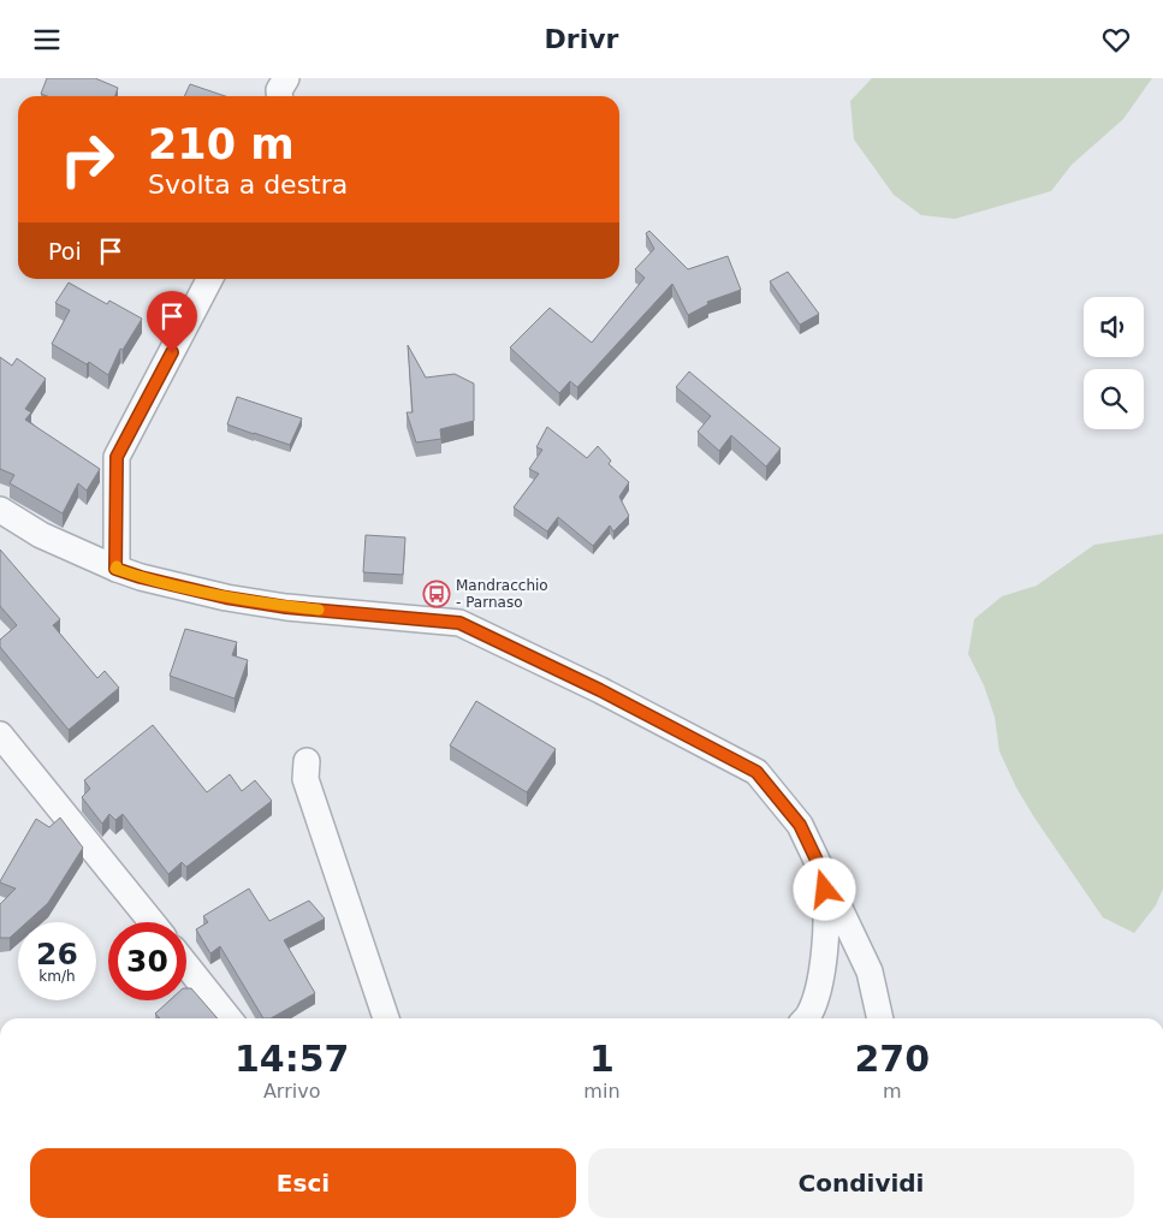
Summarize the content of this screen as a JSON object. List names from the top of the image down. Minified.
{"places":{"bus stop":["Mandracchio - Parnaso"]},"page":{"header":"Drivr","turn":["210 m","Svolta a destra"],"then":"Poi","speed":"26 km/h","limit":"30","eta":["14:57","Arrivo","1","min","270","m"],"buttons":["Esci","Condividi"]}}
